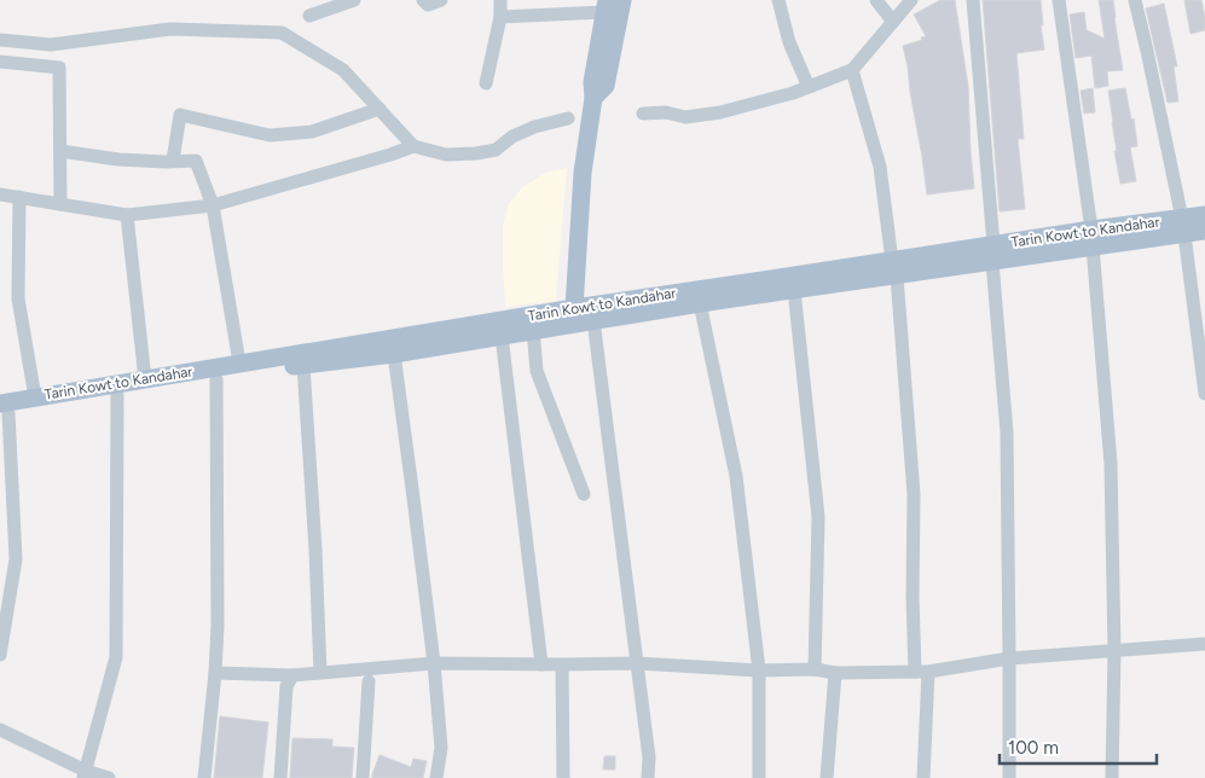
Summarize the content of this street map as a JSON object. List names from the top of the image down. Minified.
{"streets":{"main road":["Tarin Kowt to Kandahar"]},"scale_bar":"100 m"}
